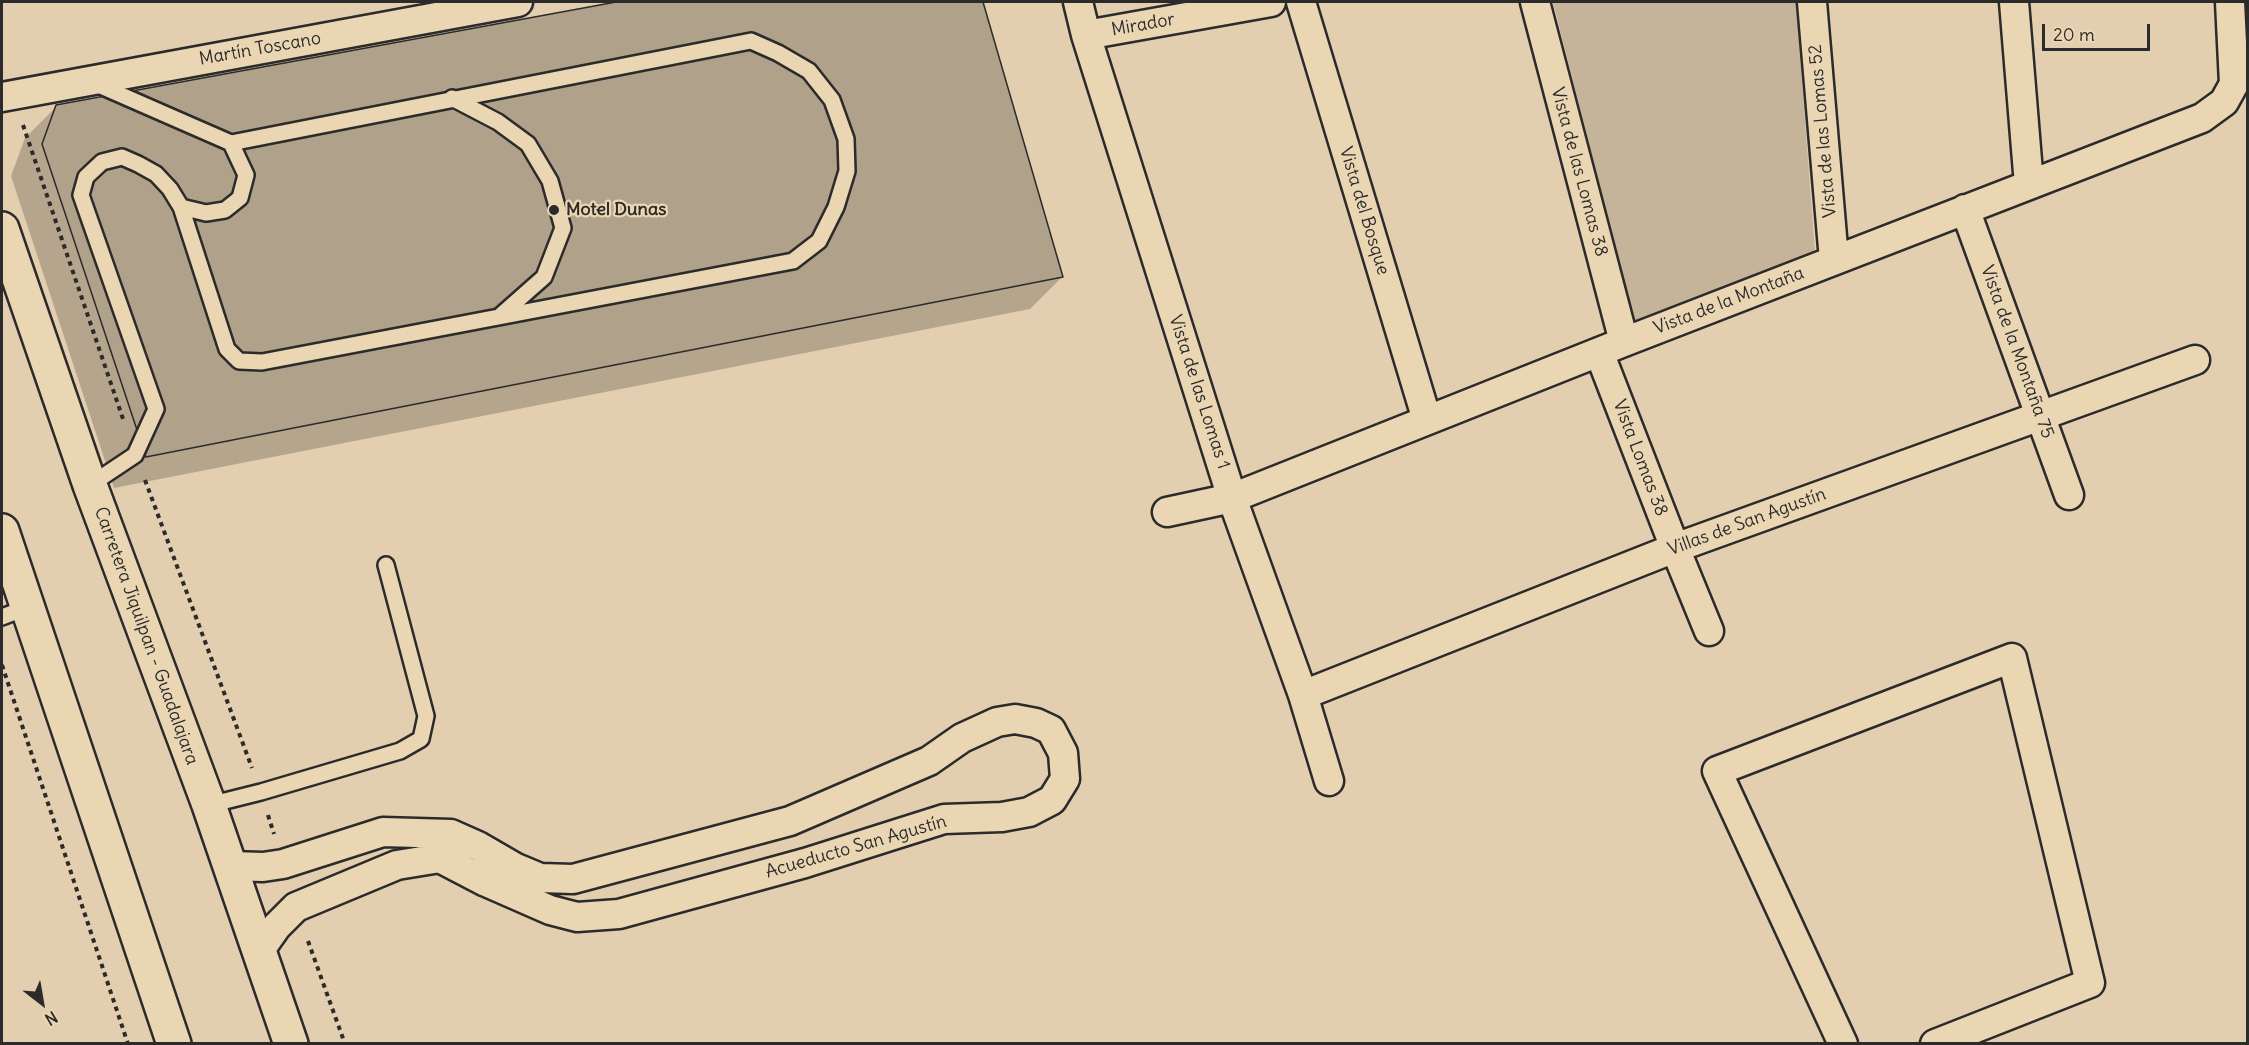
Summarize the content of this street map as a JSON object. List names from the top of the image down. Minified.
{"streets":{"highway":["Carretera Jiquilpan - Guadalajara"],"street":["Mirador","Martín Toscano","Vista de las Lomas 52","Vista de las Lomas 38","Vista del Bosque","Vista de la Montaña","Vista de la Montaña 75","Vista de las Lomas 1","Vista Lomas 38","Villas de San Agustín","Acueducto San Agustín"]},"crossings":[["Mirador","Vista de las Lomas 1"],["Vista de las Lomas 52","Vista de la Montaña"],["Vista de las Lomas 38","Vista de la Montaña"],["Vista de las Lomas 38","Vista Lomas 38"],["Vista del Bosque","Vista de la Montaña"],["Vista de la Montaña","Vista de la Montaña 75"],["Vista de la Montaña","Vista de las Lomas 1"],["Vista de la Montaña","Vista Lomas 38"],["Vista de la Montaña 75","Villas de San Agustín"],["Vista de las Lomas 1","Villas de San Agustín"],["Vista Lomas 38","Villas de San Agustín"],["Carretera Jiquilpan - Guadalajara","Acueducto San Agustín"]],"places":["Motel Dunas"],"scale_bar":"20 m","north":"bottom right"}
